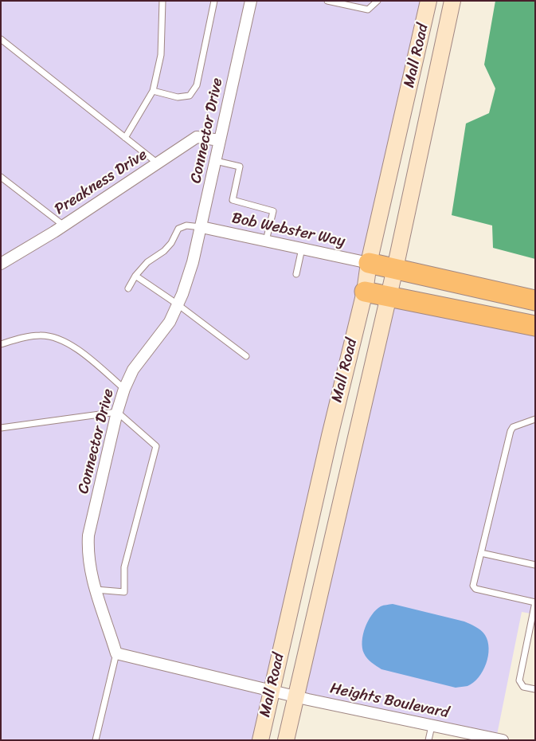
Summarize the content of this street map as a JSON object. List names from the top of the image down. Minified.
{"streets":{"main road":["Mall Road"],"street":["Connector Drive","Preakness Drive","Bob Webster Way","Heights Boulevard"]},"crossings":[["Mall Road","Bob Webster Way"],["Mall Road","Heights Boulevard"],["Connector Drive","Preakness Drive"],["Connector Drive","Bob Webster Way"]]}
